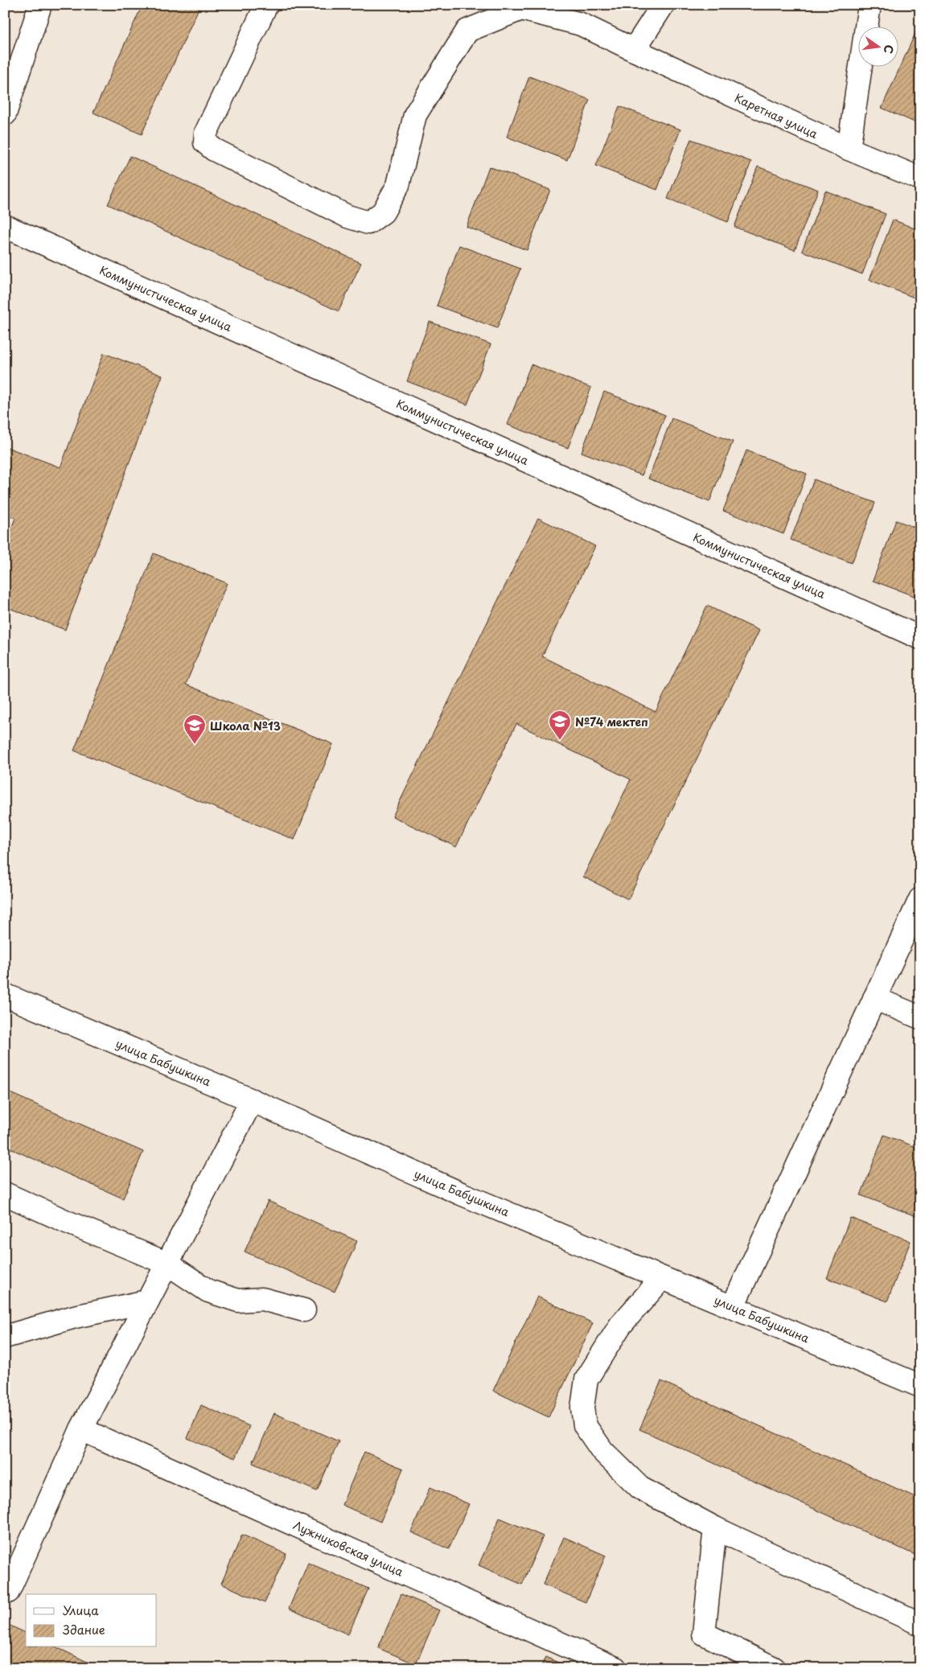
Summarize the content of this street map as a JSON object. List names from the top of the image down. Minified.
{"streets":{"street":["Каретная улица","Коммунистическая улица","улица Бабушкина","Лужниковская улица"]},"places":{"school or university":["№74 мектеп","Школа №13"]},"legend":["Улица","Здание"],"north":"right"}
